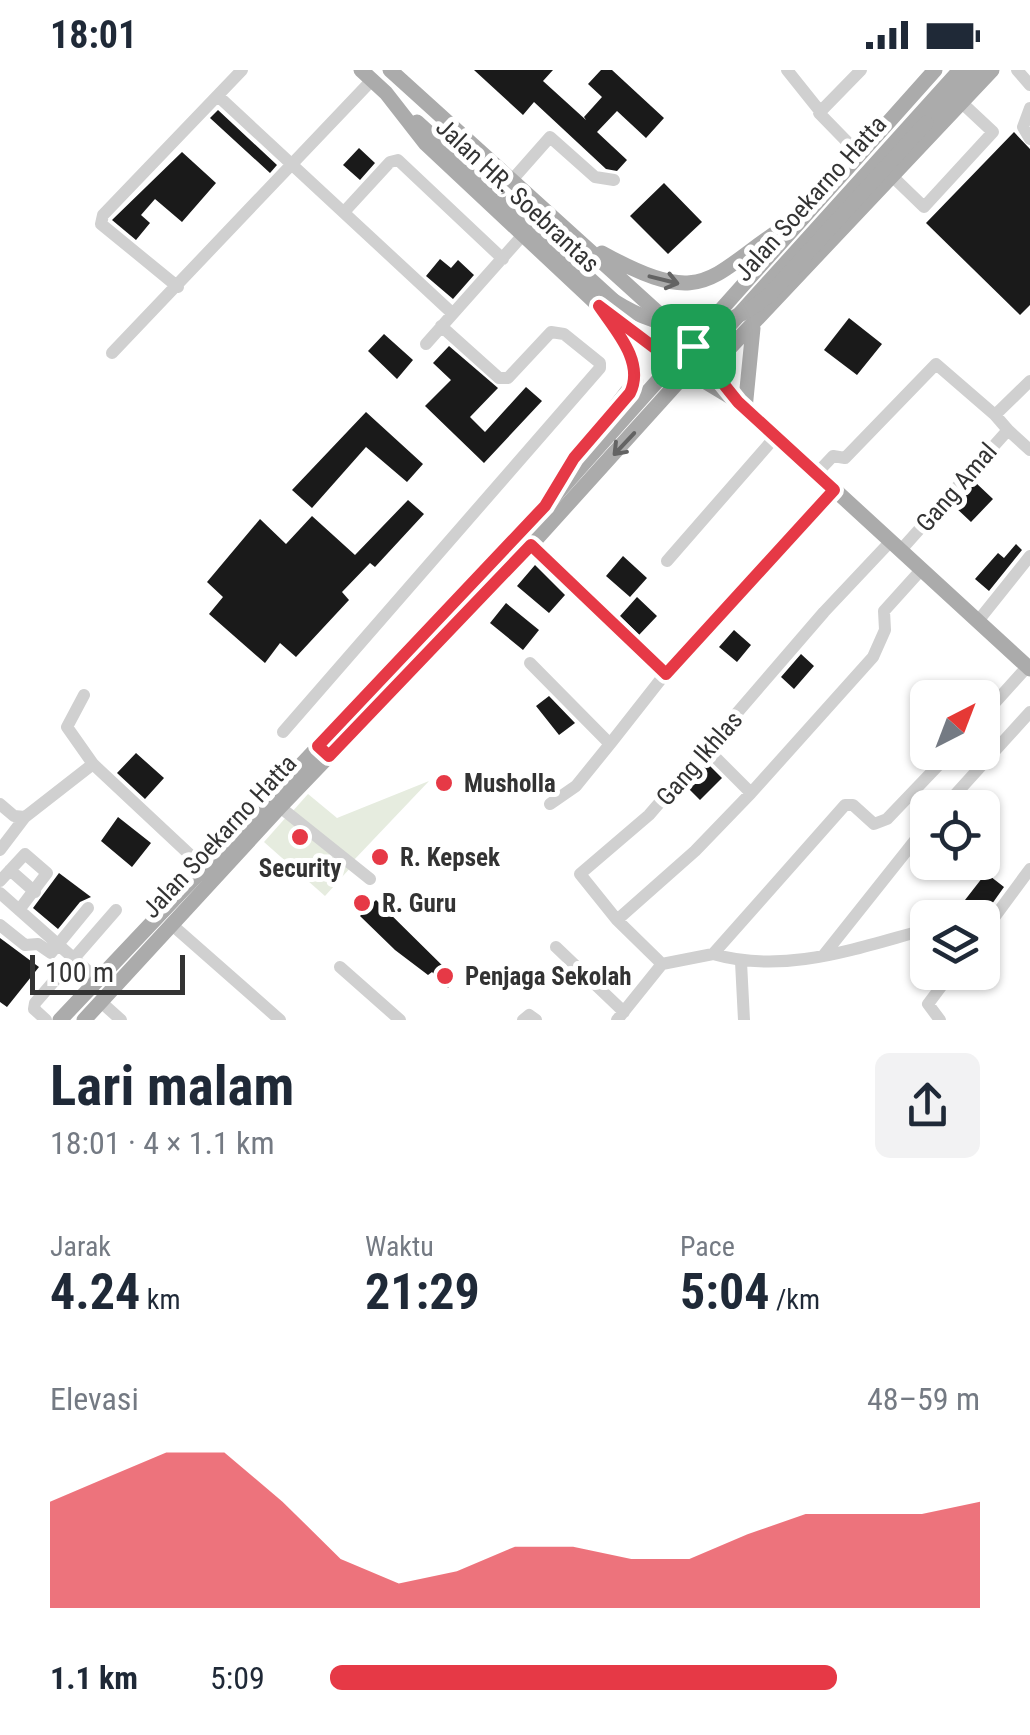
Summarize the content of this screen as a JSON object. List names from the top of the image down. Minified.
{"streets":{"main road":["Jalan HR. Soebrantas","Jalan Soekarno Hatta"],"street":["Gang Amal","Gang Ikhlas"]},"crossings":[["Jalan HR. Soebrantas","Jalan Soekarno Hatta"],["Gang Amal","Gang Ikhlas"]],"places":["Musholla","Security","R. Kepsek","R. Guru","Penjaga Sekolah"],"scale_bar":"100 m","north":"top right","page":{"status":"18:01","scale":"100 m","heading":["Lari malam","18:01 · 4 × 1.1 km"],"stats":[["Jarak","4.24 km"],["Waktu","21:29"],["Pace","5:04 /km"]],"chart":["Elevasi","48–59 m"],"list":[{"name":"1.1 km","note":"5:09"}]}}
